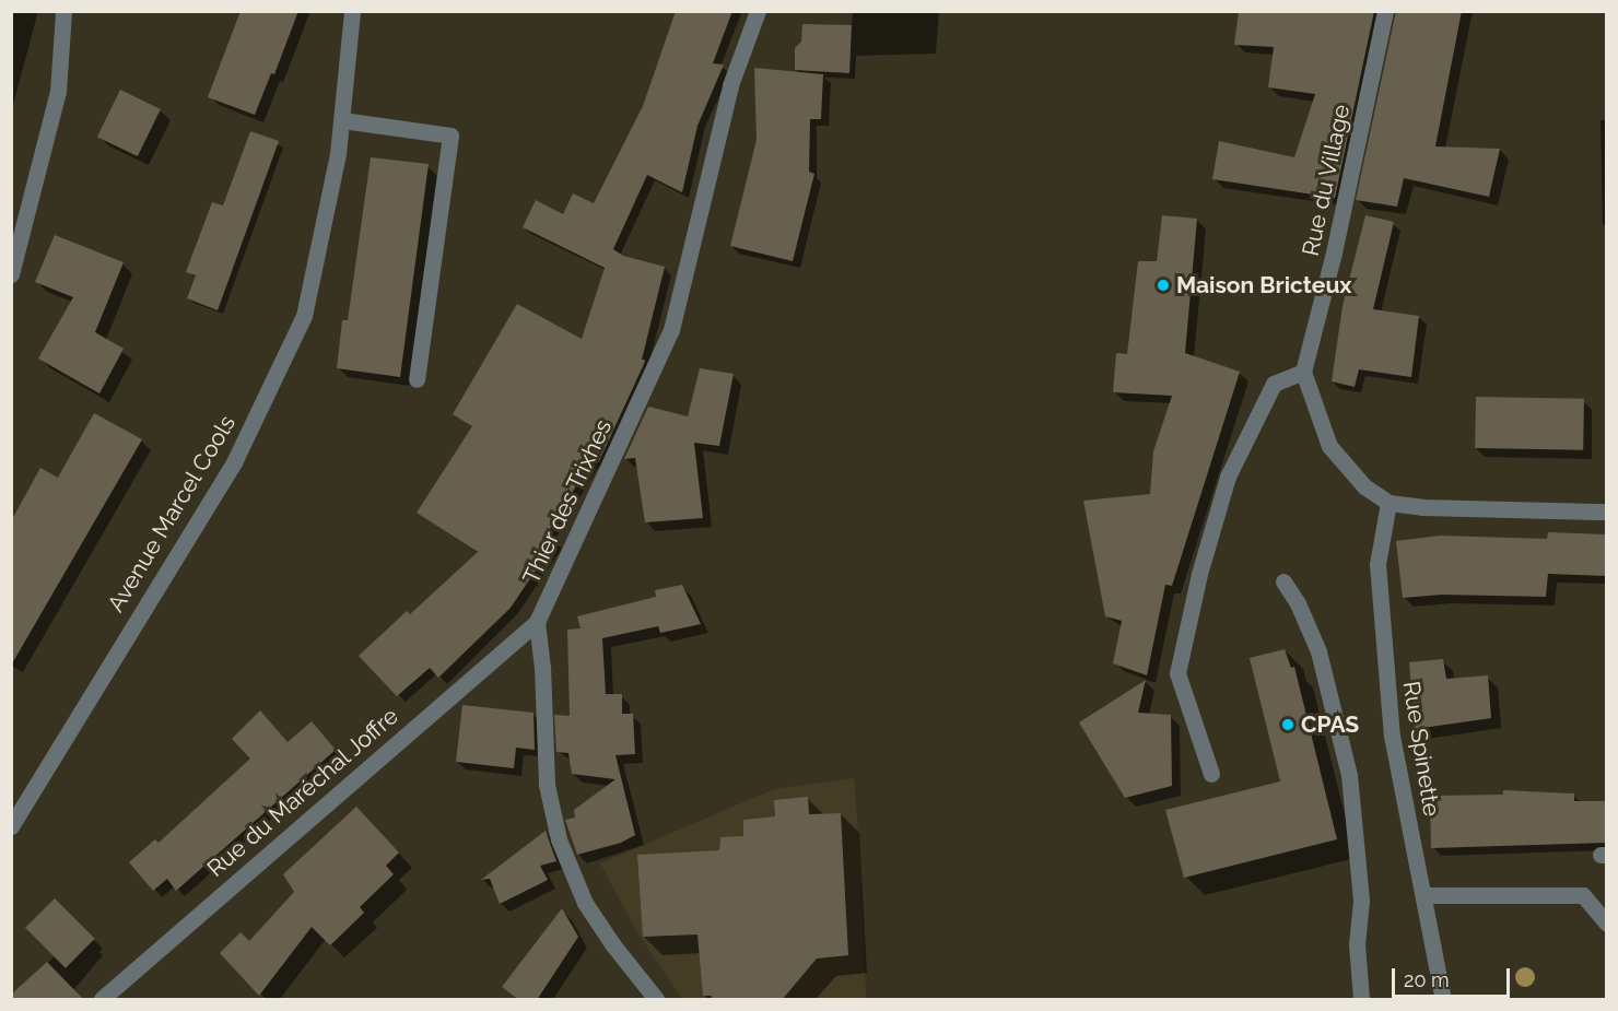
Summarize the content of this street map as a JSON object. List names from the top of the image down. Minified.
{"streets":{"street":["Rue du Village","Thier des Trixhes","Avenue Marcel Cools","Rue Spinette","Rue du Maréchal Joffre"]},"crossings":[["Thier des Trixhes","Rue du Maréchal Joffre"]],"places":["Maison Bricteux","CPAS"],"scale_bar":"20 m"}
